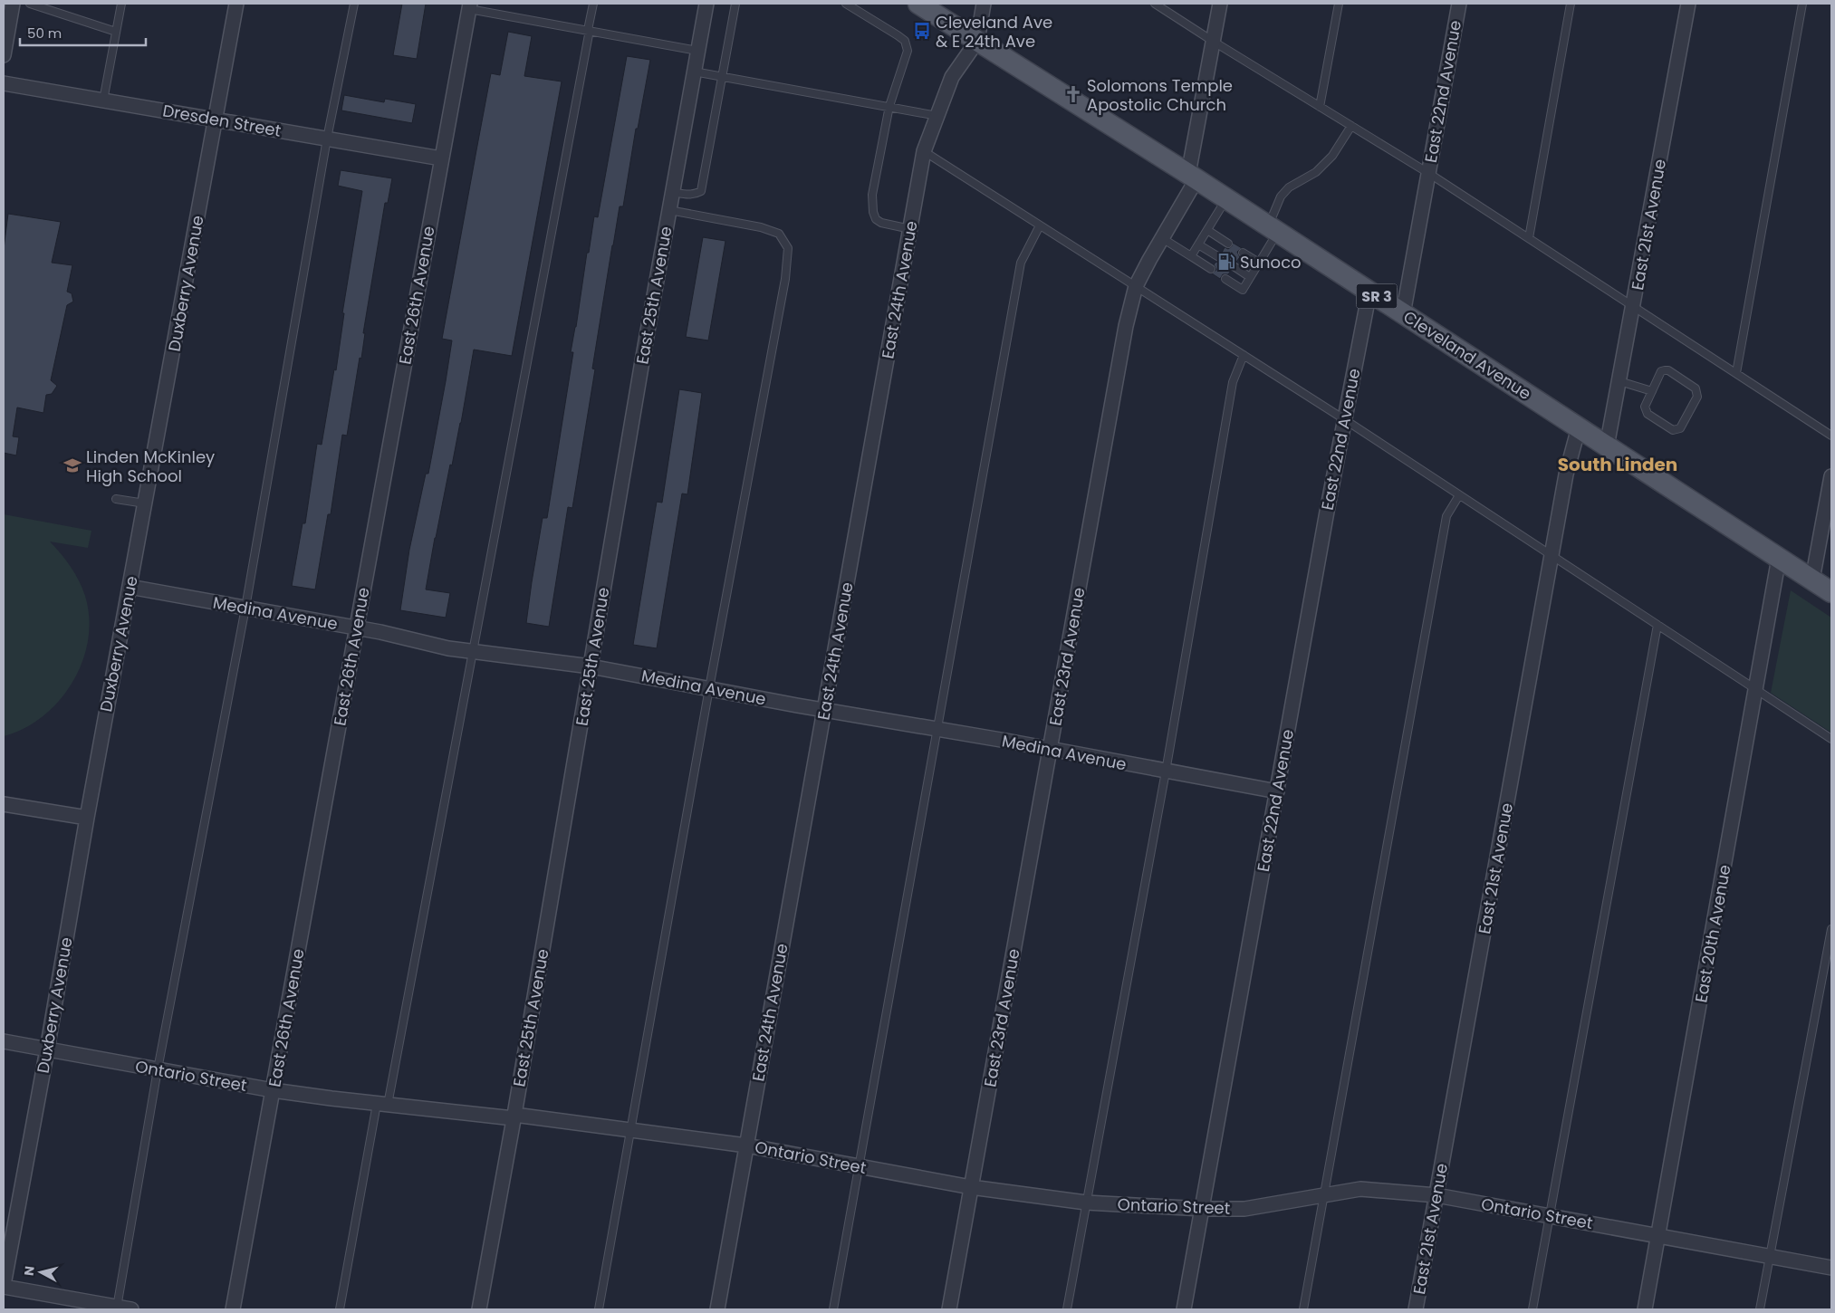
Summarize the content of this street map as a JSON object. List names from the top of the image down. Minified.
{"streets":{"main road":["SR 3","Cleveland Avenue"],"street":["East 22nd Avenue","Dresden Street","East 21st Avenue","Duxberry Avenue","East 24th Avenue","East 26th Avenue","East 25th Avenue","Medina Avenue","East 23rd Avenue","East 20th Avenue","Ontario Street"]},"crossings":[["East 22nd Avenue","Cleveland Avenue"],["East 22nd Avenue","Medina Avenue"],["East 22nd Avenue","Ontario Street"],["Dresden Street","Duxberry Avenue"],["Dresden Street","East 26th Avenue"],["East 21st Avenue","Cleveland Avenue"],["East 21st Avenue","Ontario Street"],["Duxberry Avenue","Medina Avenue"],["Duxberry Avenue","Ontario Street"],["East 24th Avenue","Cleveland Avenue"],["East 24th Avenue","Medina Avenue"],["East 24th Avenue","Ontario Street"],["East 26th Avenue","Medina Avenue"],["East 26th Avenue","Ontario Street"],["East 25th Avenue","Medina Avenue"],["East 25th Avenue","Ontario Street"],["Cleveland Avenue","East 23rd Avenue"],["Cleveland Avenue","East 20th Avenue"],["Medina Avenue","East 23rd Avenue"],["East 23rd Avenue","Ontario Street"],["East 20th Avenue","Ontario Street"]],"districts":["South Linden"],"places":{"bus stop":["Cleveland Ave & E 24th Ave"],"church":["Solomons Temple Apostolic Church"],"fuel station":["Sunoco"],"school or university":["Linden McKinley High School"]},"scale_bar":"50 m","north":"left"}
